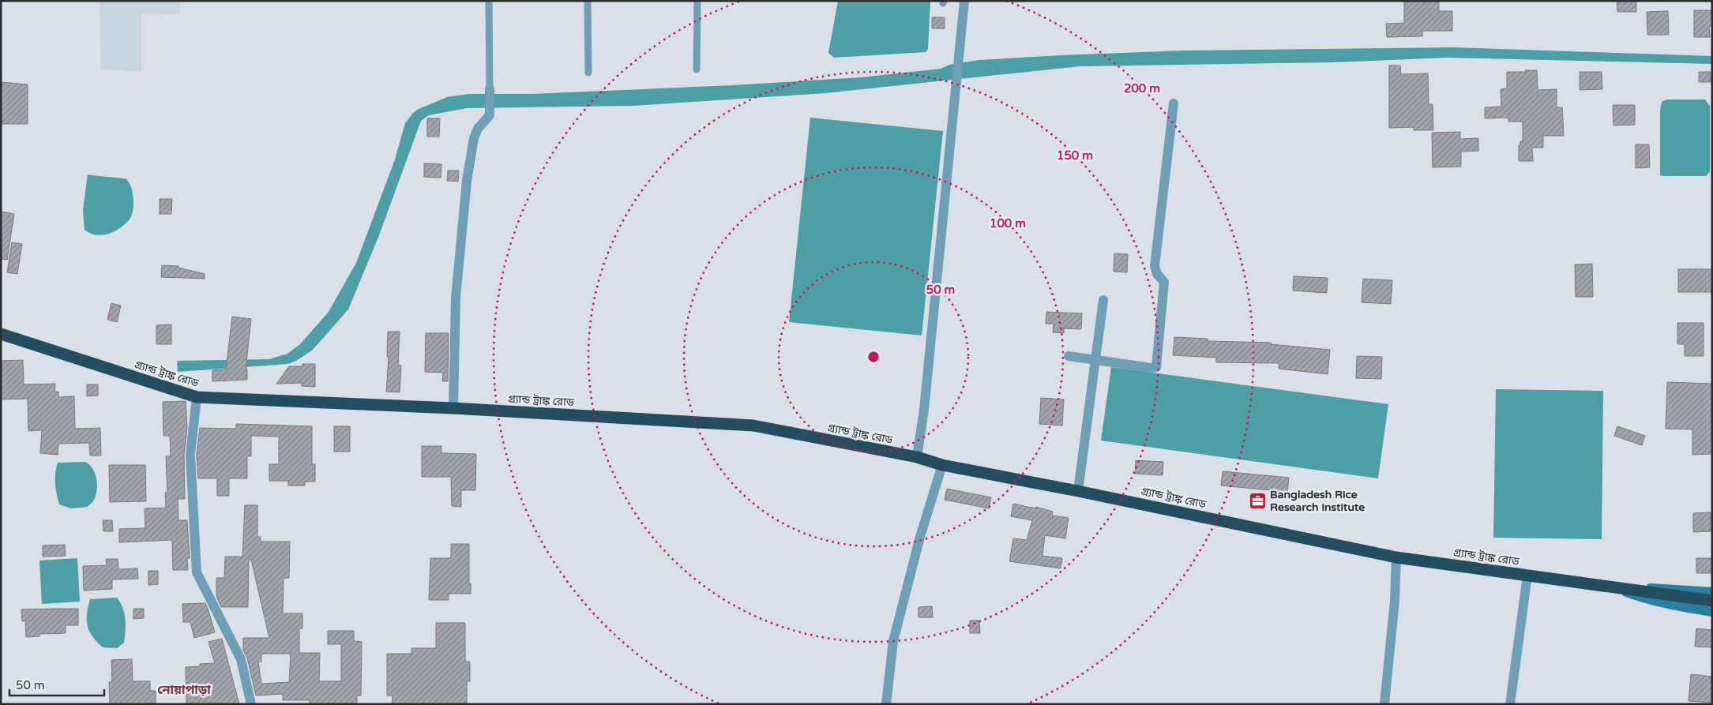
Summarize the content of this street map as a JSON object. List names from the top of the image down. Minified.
{"streets":{"highway":["গ্র্যান্ড ট্রাঙ্ক রোড"]},"districts":["নোয়াপাড়া"],"places":{"office":["Bangladesh Rice Research Institute"]},"scale_bar":"50 m","rings":["200 m","150 m","100 m","50 m"]}
